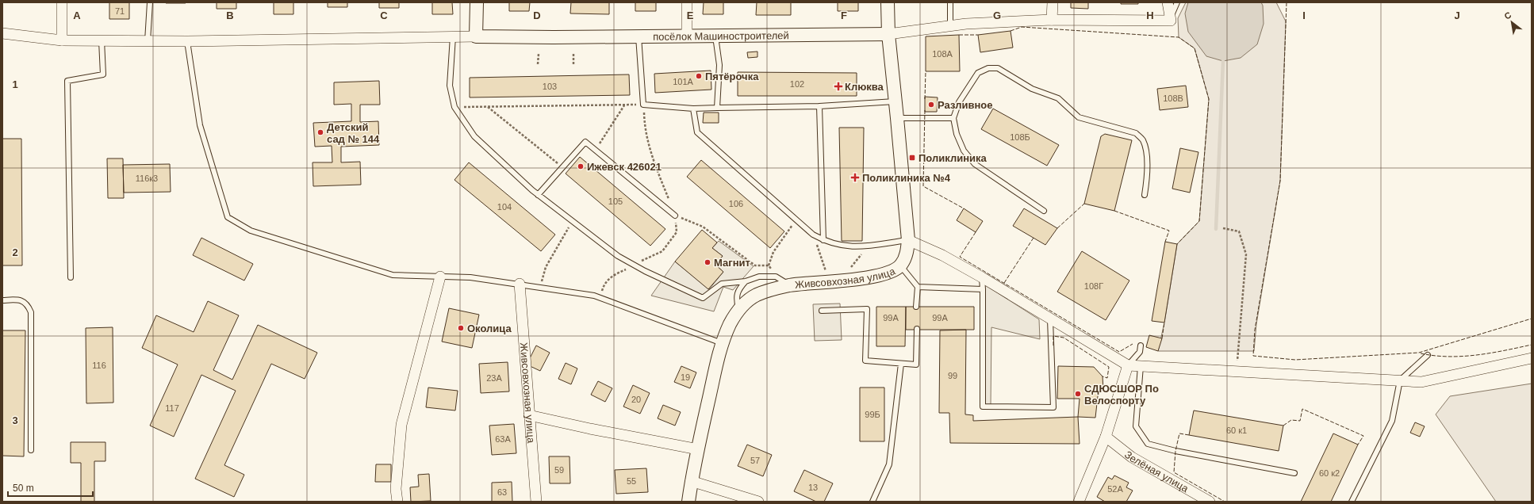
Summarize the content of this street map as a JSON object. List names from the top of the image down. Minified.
{"streets":{"street":["посёлок Машиностроителей","Живсовхозная улица","Зелёная улица"]},"crossings":[["посёлок Машиностроителей","Живсовхозная улица"]],"places":{"other":["Пятёрочка","Разливное","Детский сад № 144","Ижевск 426021","Магнит","Околица","СДЮСШОР По Велоспорту"],"health":["Клюква","Поликлиника №4"],"transit":["Поликлиника"]},"house_numbers":["71","108А","101А","102","103","108В","108Б","116к3","105","106","104","108Г","99А","99А","116","99","19","23А","20","117","99Б","60 к1","63А","57","59","60 к2","55","13","52А","63"],"scale_bar":"50 m","north":"top left","grid":{"columns":["A","B","C","D","E","F","G","H","I","J"],"rows":["1","2","3"]}}
